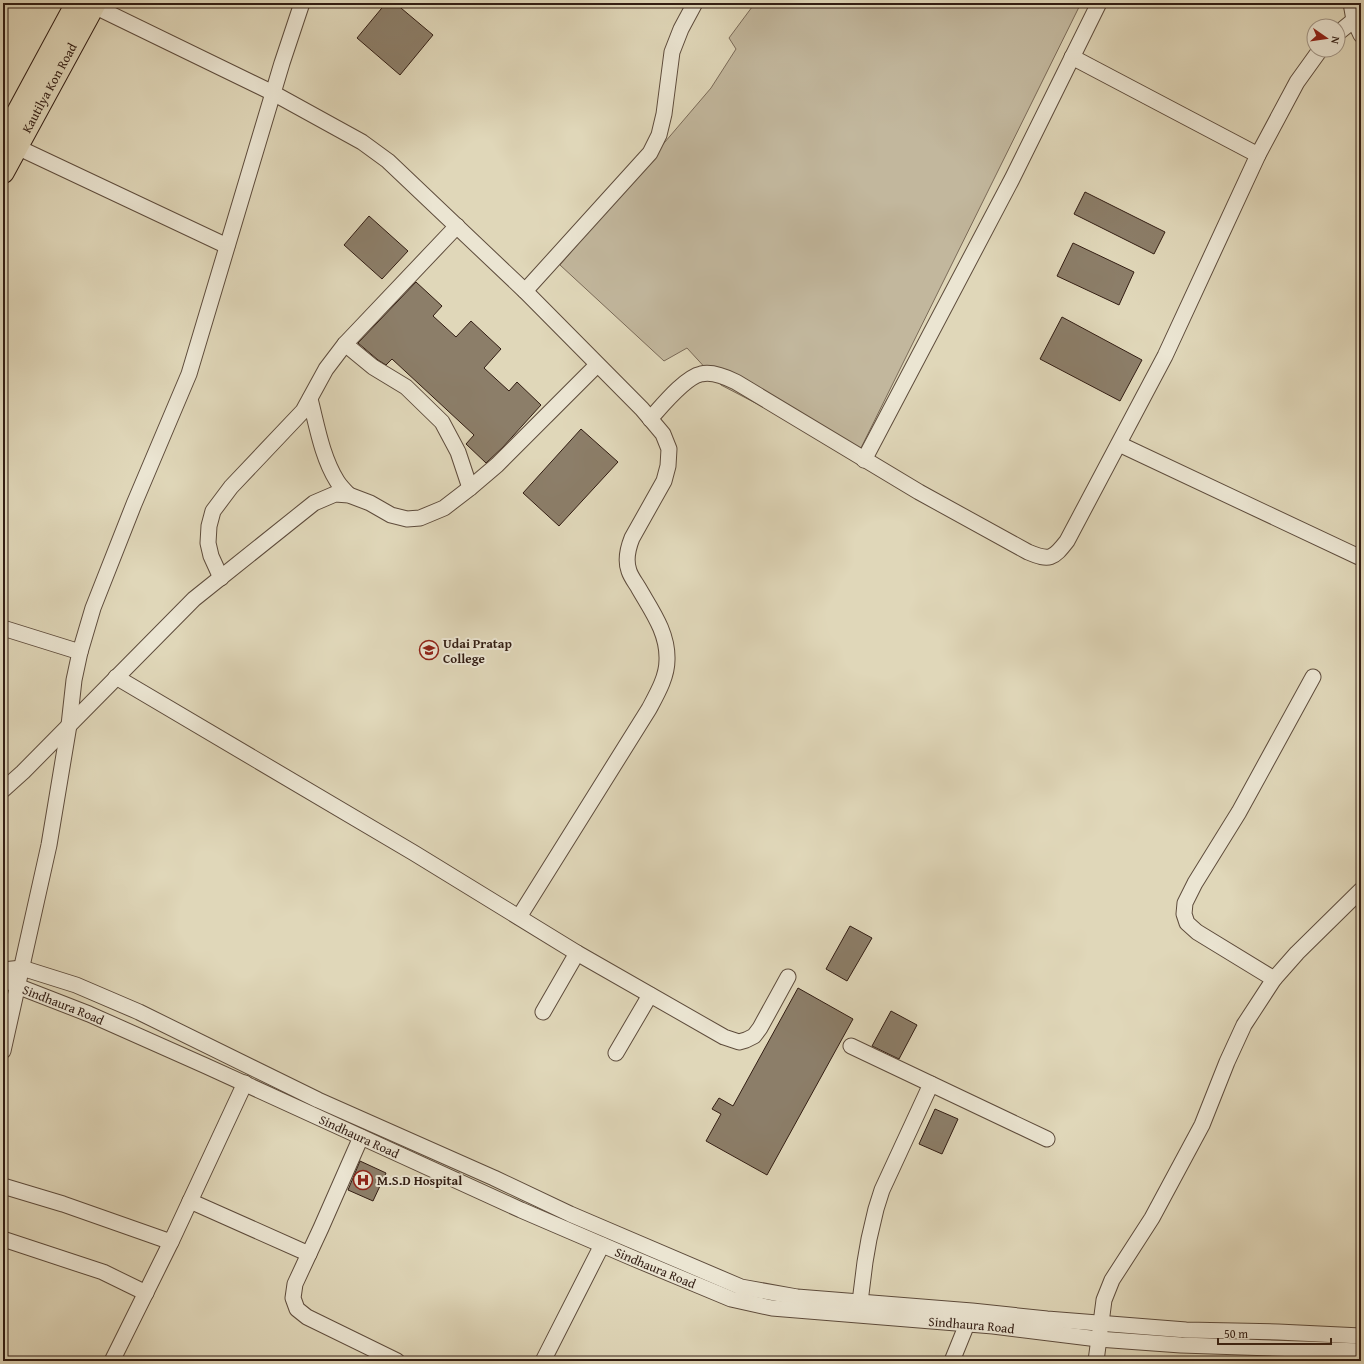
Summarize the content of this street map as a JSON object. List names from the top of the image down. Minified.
{"streets":{"highway":["Kautilya Kon Road"],"street":["Sindhaura Road"]},"places":{"school or university":["Udai Pratap College"],"hospital":["M.S.D Hospital"]},"scale_bar":"50 m","north":"right"}
